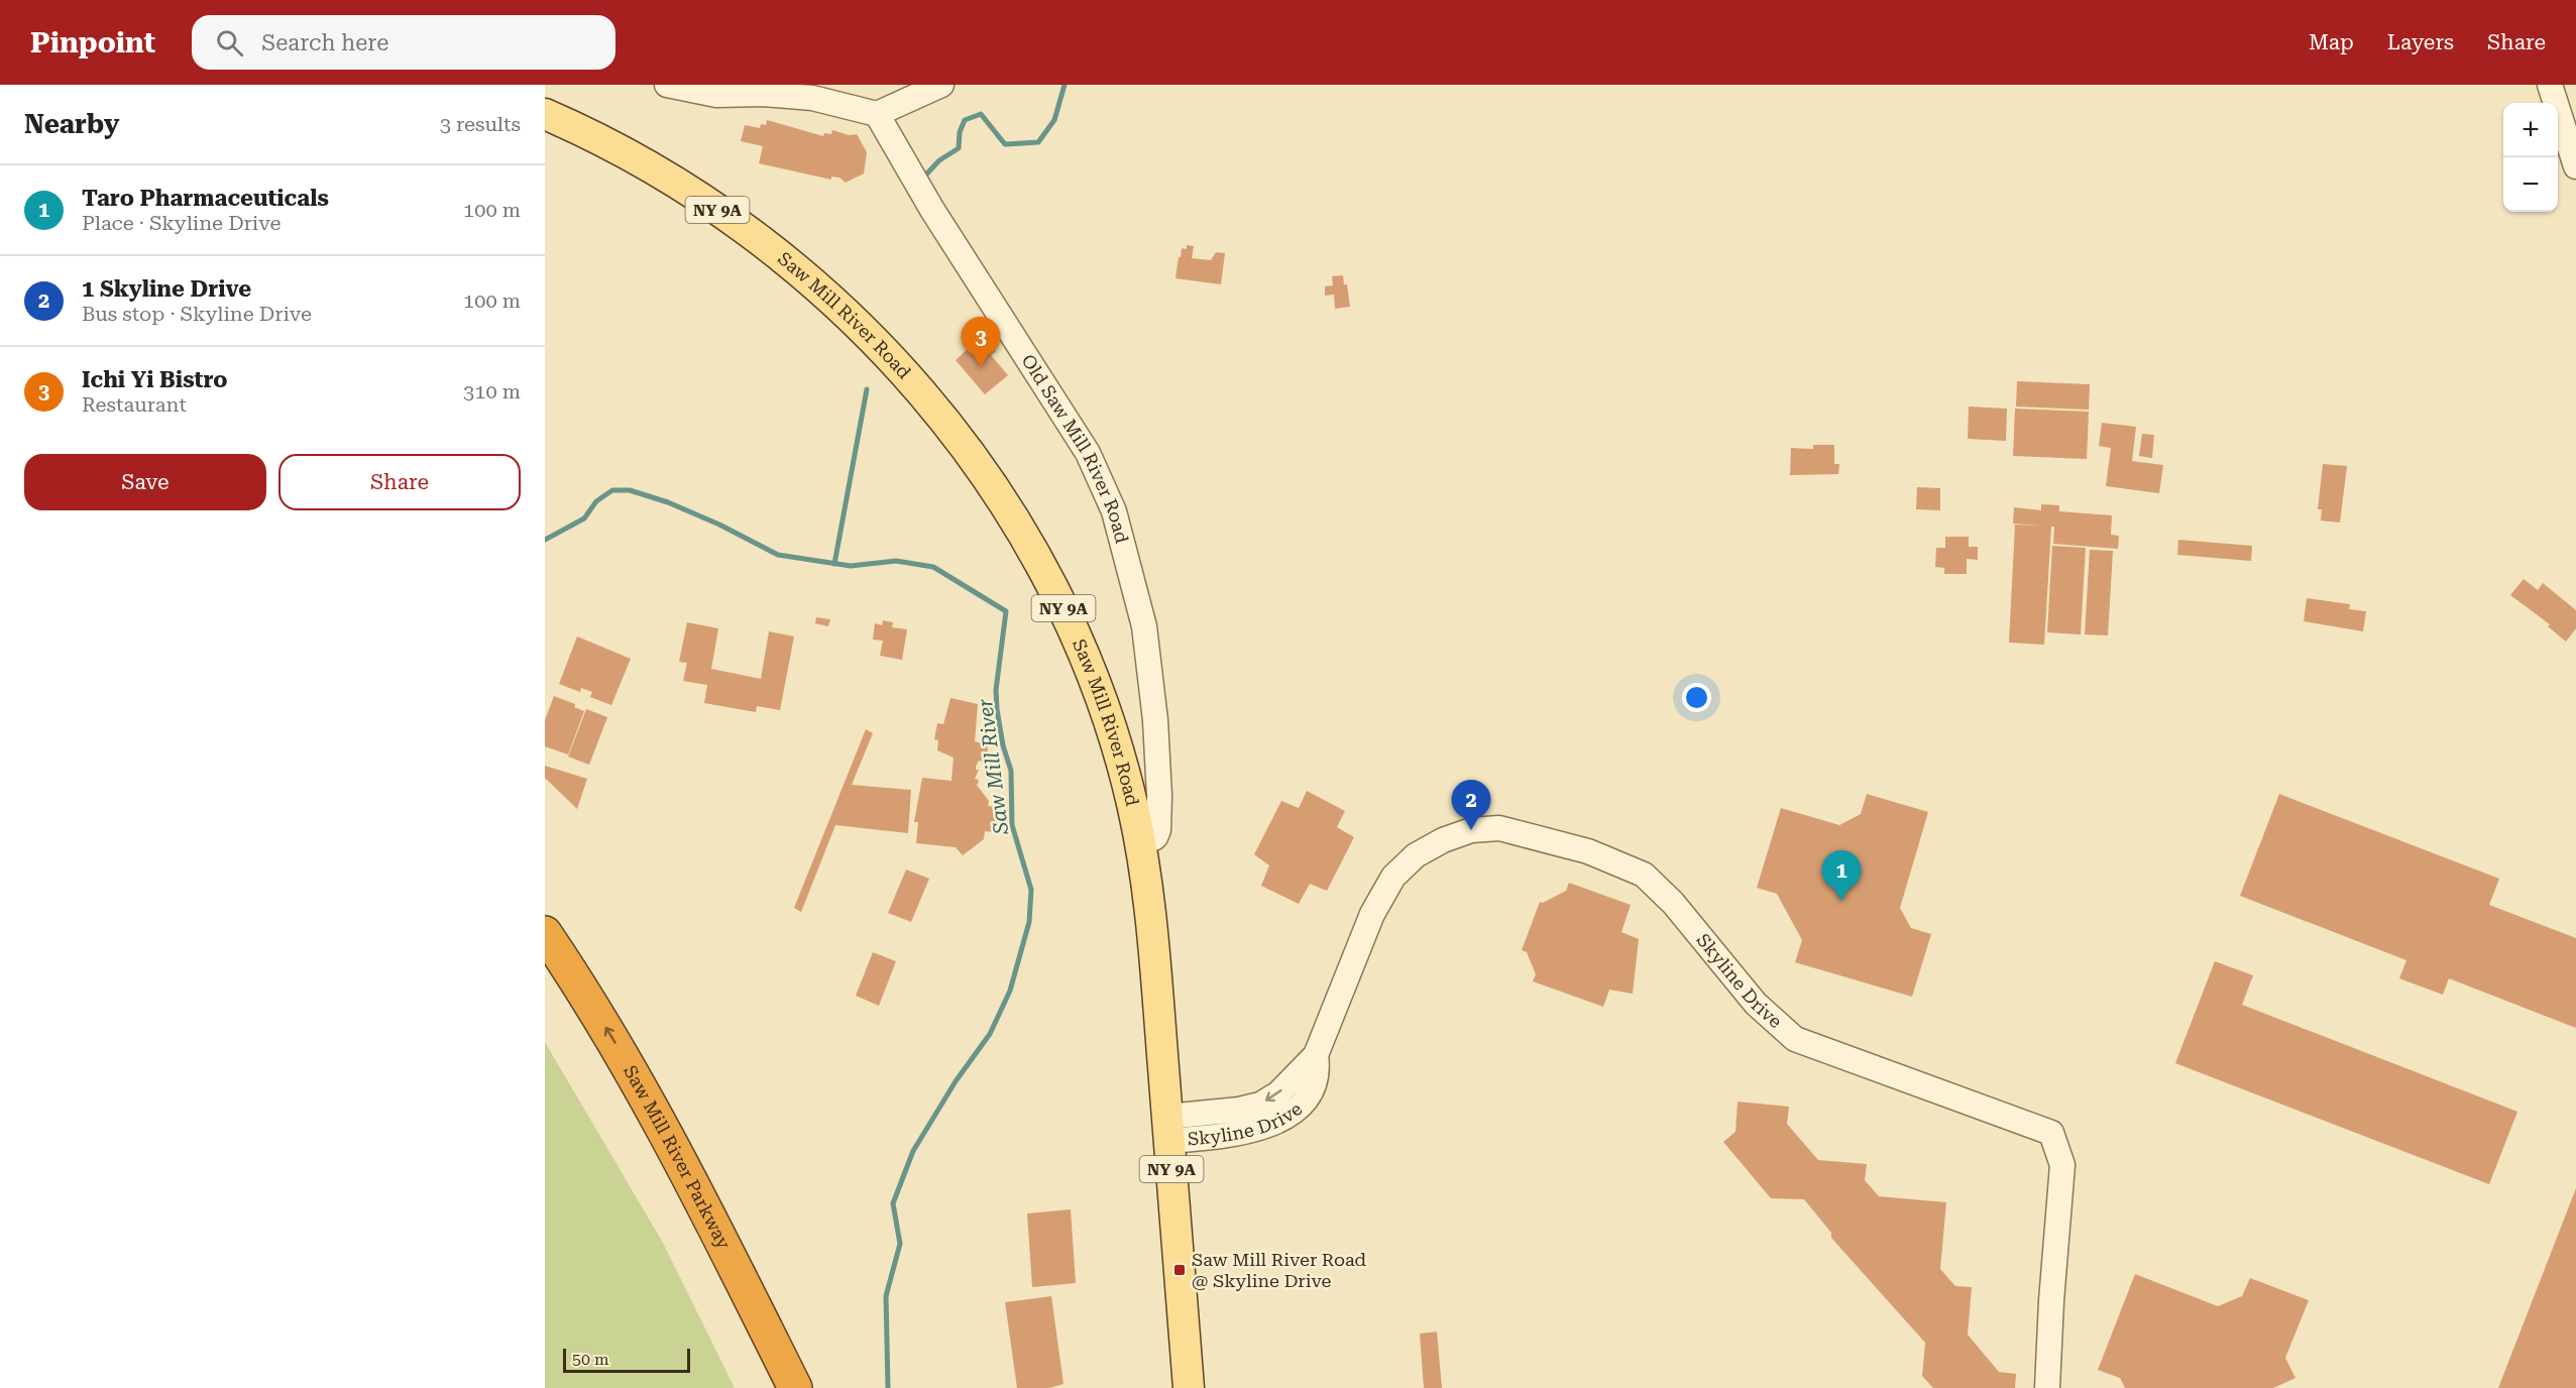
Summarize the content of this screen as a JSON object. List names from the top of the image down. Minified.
{"streets":{"highway":["Saw Mill River Parkway"],"main road":["NY 9A","Saw Mill River Road"],"street":["Old Saw Mill River Road","Skyline Drive"]},"crossings":[["Saw Mill River Road","Old Saw Mill River Road"],["Saw Mill River Road","Skyline Drive"]],"water":["Saw Mill River"],"places":{"transit":["Saw Mill River Road @ Skyline Drive"]},"scale_bar":"50 m","page":{"header":"Pinpoint","search":"Search here","nav":["Map","Layers","Share"],"heading":["Nearby","3 results"],"map_buttons":["+","−"],"list":[{"mark":"1","name":"Taro Pharmaceuticals","note":"Place · Skyline Drive","value":"100 m"},{"mark":"2","name":"1 Skyline Drive","note":"Bus stop · Skyline Drive","value":"100 m"},{"mark":"3","name":"Ichi Yi Bistro","note":"Restaurant","value":"310 m"}],"pins":["3","2","1"],"buttons":["Save","Share"],"scale":"50 m"}}
